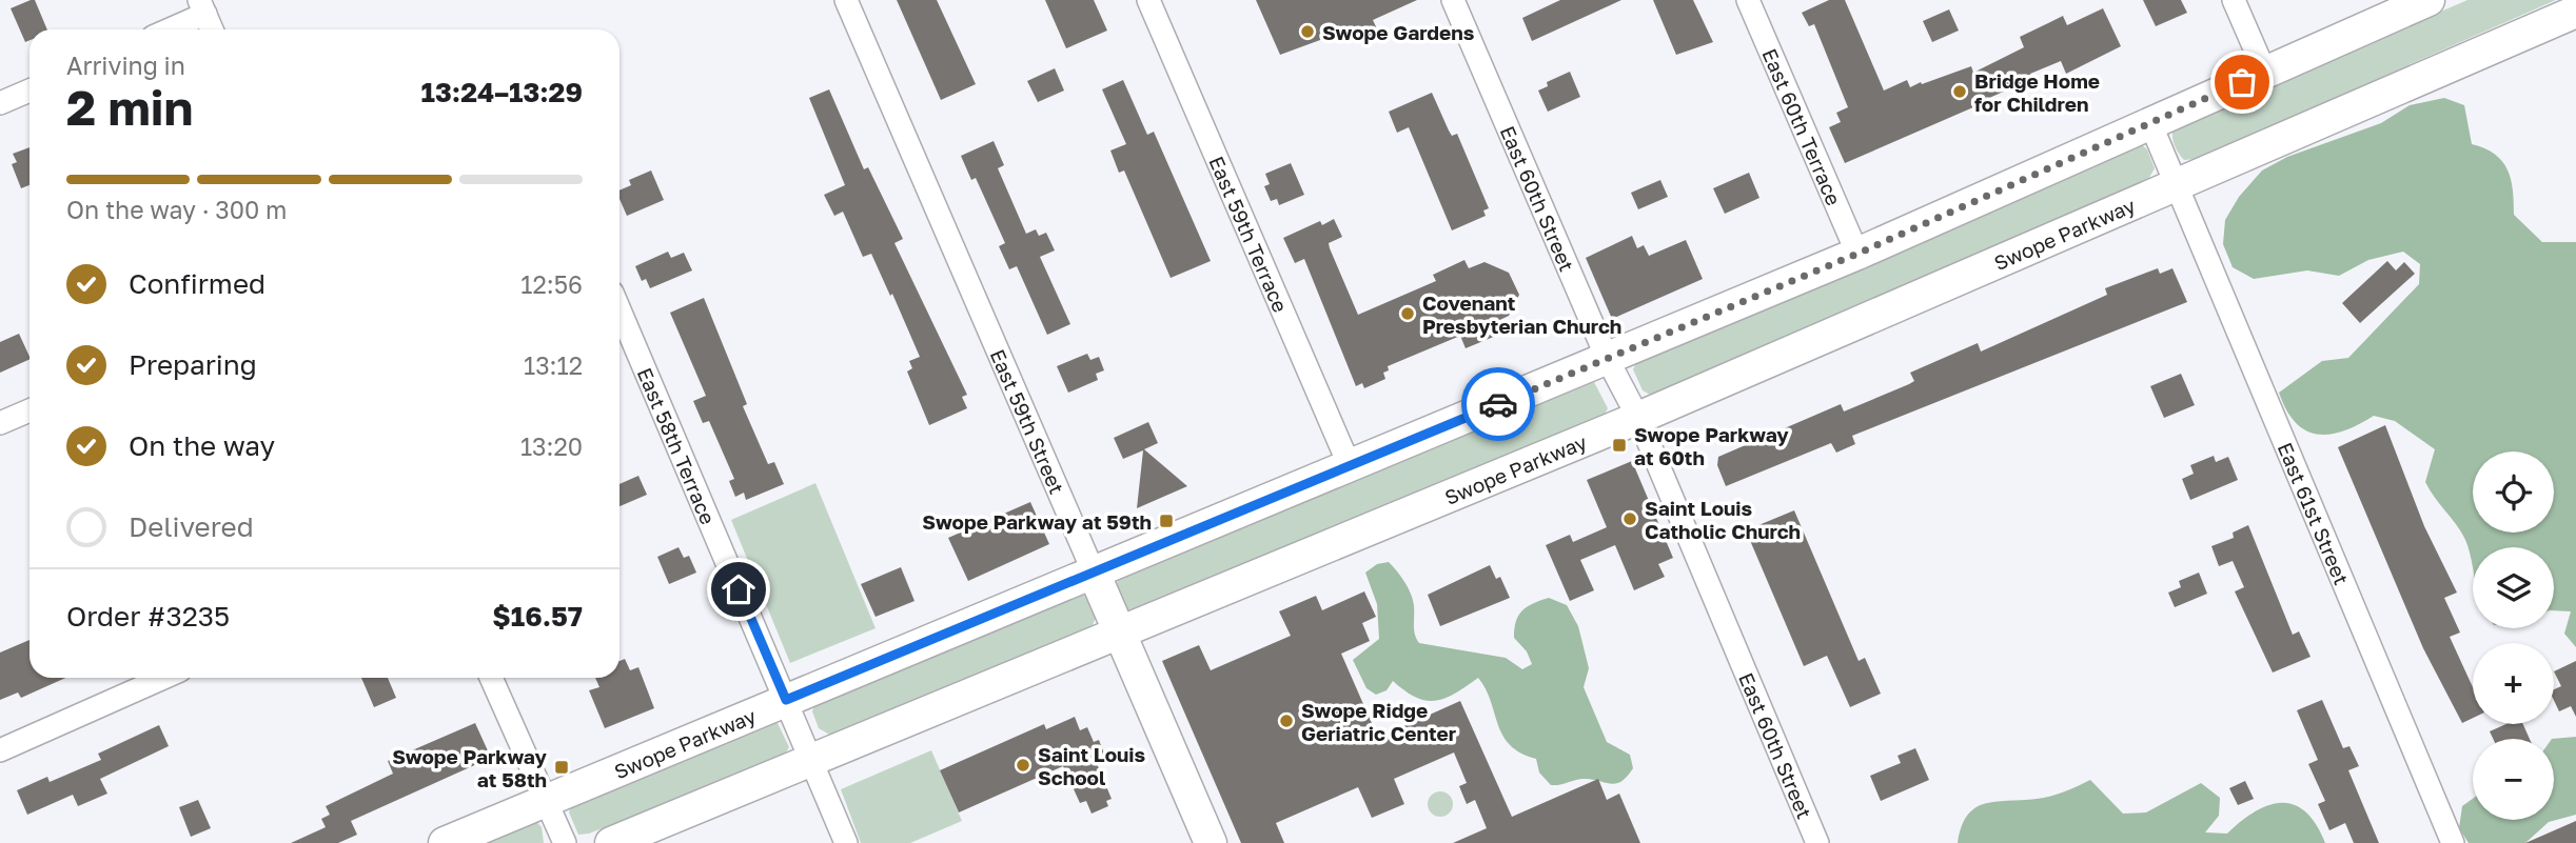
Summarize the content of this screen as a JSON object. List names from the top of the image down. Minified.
{"streets":{"main road":["Swope Parkway","East 59th Street"],"street":["East 60th Terrace","East 60th Street","East 59th Terrace","East 58th Terrace","East 61st Street"]},"crossings":[["East 60th Terrace","Swope Parkway"],["East 60th Street","Swope Parkway"],["East 59th Terrace","Swope Parkway"],["Swope Parkway","East 59th Street"],["Swope Parkway","East 58th Terrace"],["Swope Parkway","East 61st Street"]],"places":{"other":["Swope Gardens","Bridge Home for Children","Covenant Presbyterian Church","Saint Louis Catholic Church","Swope Ridge Geriatric Center","Saint Louis School"],"transit":["Swope Parkway at 60th","Swope Parkway at 59th","Swope Parkway at 58th"]},"page":{"heading":["2 min","Arriving in","13:24–13:29"],"panel":["Order #3235","$16.57"],"bar":"On the way · 300 m","list":[["Confirmed","12:56"],["Preparing","13:12"],["On the way","13:20"],"Delivered"],"map_buttons":["+","−"]}}
